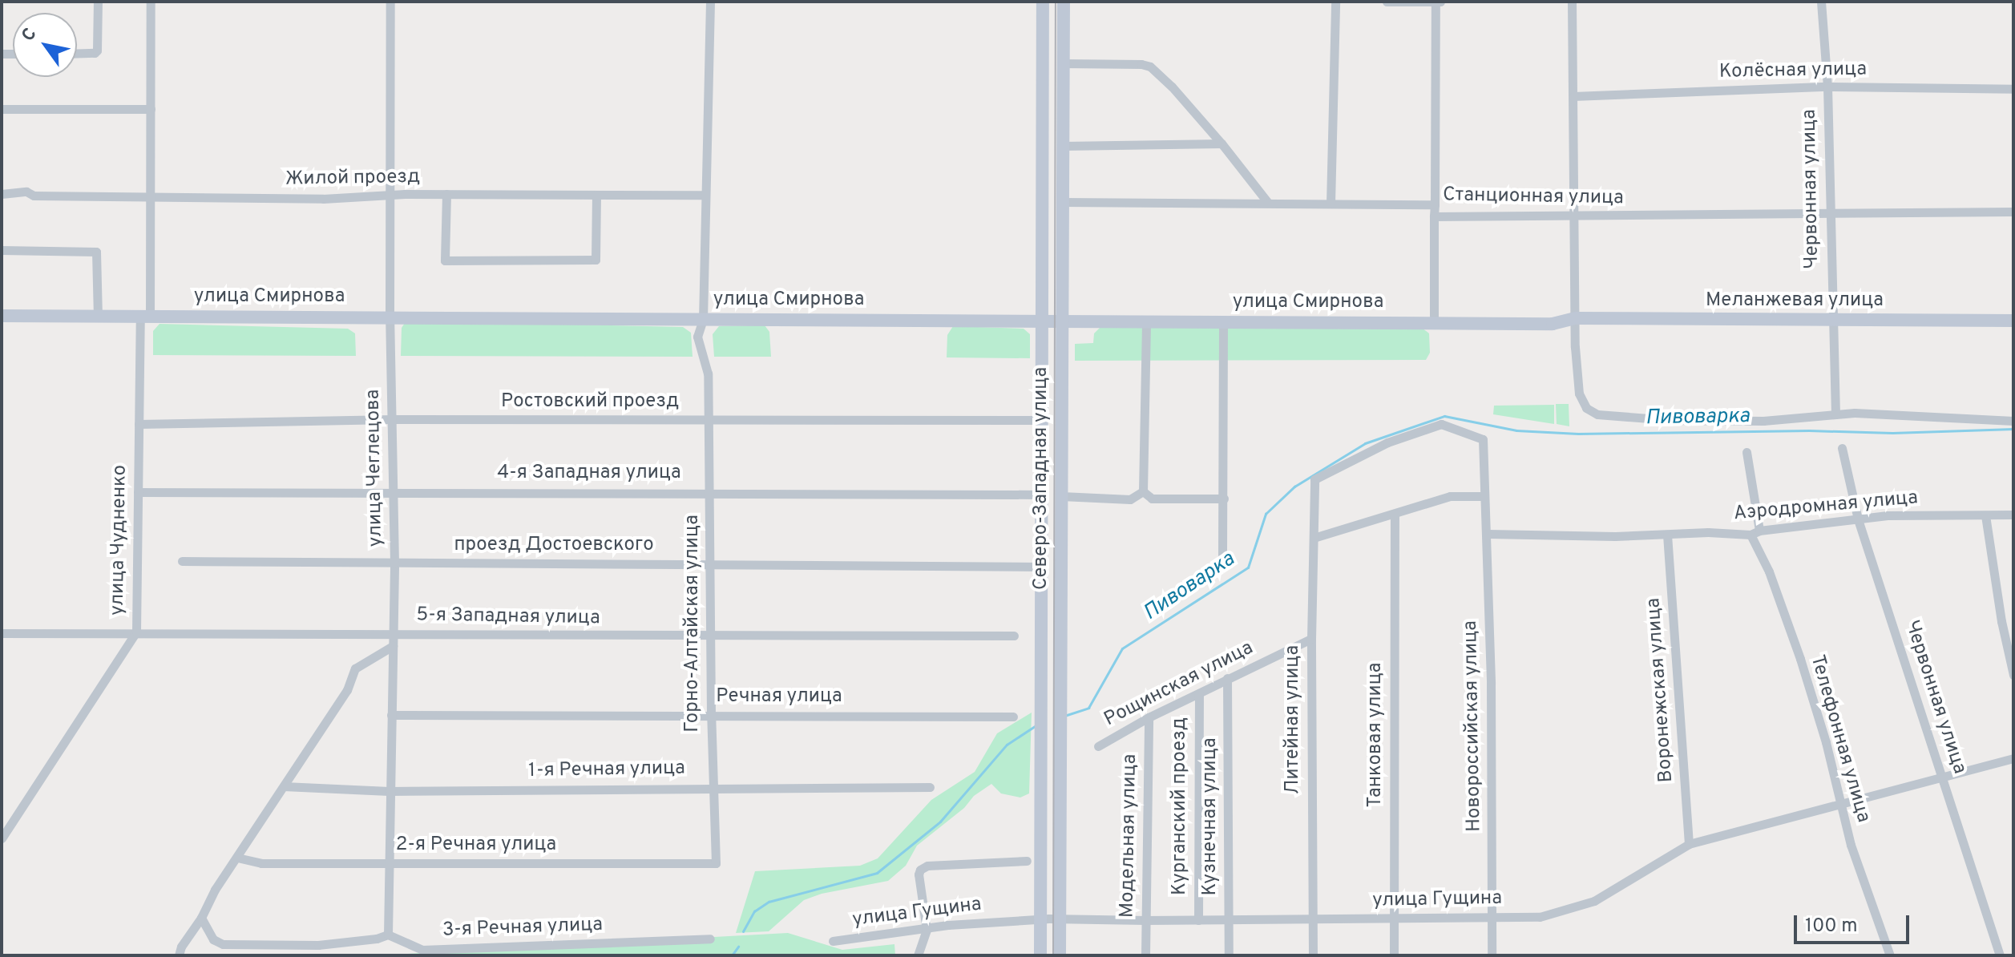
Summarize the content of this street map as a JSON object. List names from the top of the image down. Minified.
{"streets":{"street":["Колёсная улица","Жилой проезд","Червонная улица","Станционная улица","улица Смирнова","Меланжевая улица","Ростовский проезд","улица Чеглецова","4-я Западная улица","Северо-Западная улица","Аэродромная улица","улица Чудненко","проезд Достоевского","5-я Западная улица","Горно-Алтайская улица","Рощинская улица","Воронежская улица","Речная улица","Литейная улица","Новороссийская улица","Танковая улица","Телефонная улица","1-я Речная улица","Курганский проезд","Кузнечная улица","Модельная улица","2-я Речная улица","улица Гущина","3-я Речная улица"]},"crossings":[["Колёсная улица","Червонная улица"],["Жилой проезд","улица Чеглецова"],["Жилой проезд","улица Чудненко"],["Жилой проезд","Горно-Алтайская улица"],["Червонная улица","Станционная улица"],["Червонная улица","Меланжевая улица"],["Червонная улица","Аэродромная улица"],["Червонная улица","улица Гущина"],["Станционная улица","Северо-Западная улица"],["улица Смирнова","Меланжевая улица"],["улица Смирнова","улица Чеглецова"],["улица Смирнова","Северо-Западная улица"],["улица Смирнова","улица Чудненко"],["улица Смирнова","Горно-Алтайская улица"],["Ростовский проезд","улица Чеглецова"],["Ростовский проезд","Северо-Западная улица"],["Ростовский проезд","улица Чудненко"],["Ростовский проезд","Горно-Алтайская улица"],["улица Чеглецова","4-я Западная улица"],["улица Чеглецова","проезд Достоевского"],["улица Чеглецова","5-я Западная улица"],["улица Чеглецова","Речная улица"],["улица Чеглецова","1-я Речная улица"],["улица Чеглецова","2-я Речная улица"],["улица Чеглецова","3-я Речная улица"],["4-я Западная улица","Северо-Западная улица"],["4-я Западная улица","улица Чудненко"],["4-я Западная улица","Горно-Алтайская улица"],["Северо-Западная улица","проезд Достоевского"],["Северо-Западная улица","улица Гущина"],["Аэродромная улица","Воронежская улица"],["Аэродромная улица","Новороссийская улица"],["Аэродромная улица","Телефонная улица"],["улица Чудненко","5-я Западная улица"],["проезд Достоевского","Горно-Алтайская улица"],["5-я Западная улица","Горно-Алтайская улица"],["Горно-Алтайская улица","Речная улица"],["Горно-Алтайская улица","1-я Речная улица"],["Горно-Алтайская улица","2-я Речная улица"],["Рощинская улица","Литейная улица"],["Рощинская улица","Курганский проезд"],["Рощинская улица","Кузнечная улица"],["Рощинская улица","Модельная улица"],["Воронежская улица","улица Гущина"],["Литейная улица","Новороссийская улица"],["Литейная улица","улица Гущина"],["Новороссийская улица","улица Гущина"],["Танковая улица","улица Гущина"],["Телефонная улица","улица Гущина"],["Курганский проезд","улица Гущина"],["Кузнечная улица","улица Гущина"],["Модельная улица","улица Гущина"]],"water":["Пивоварка"],"scale_bar":"100 m","north":"top left"}
